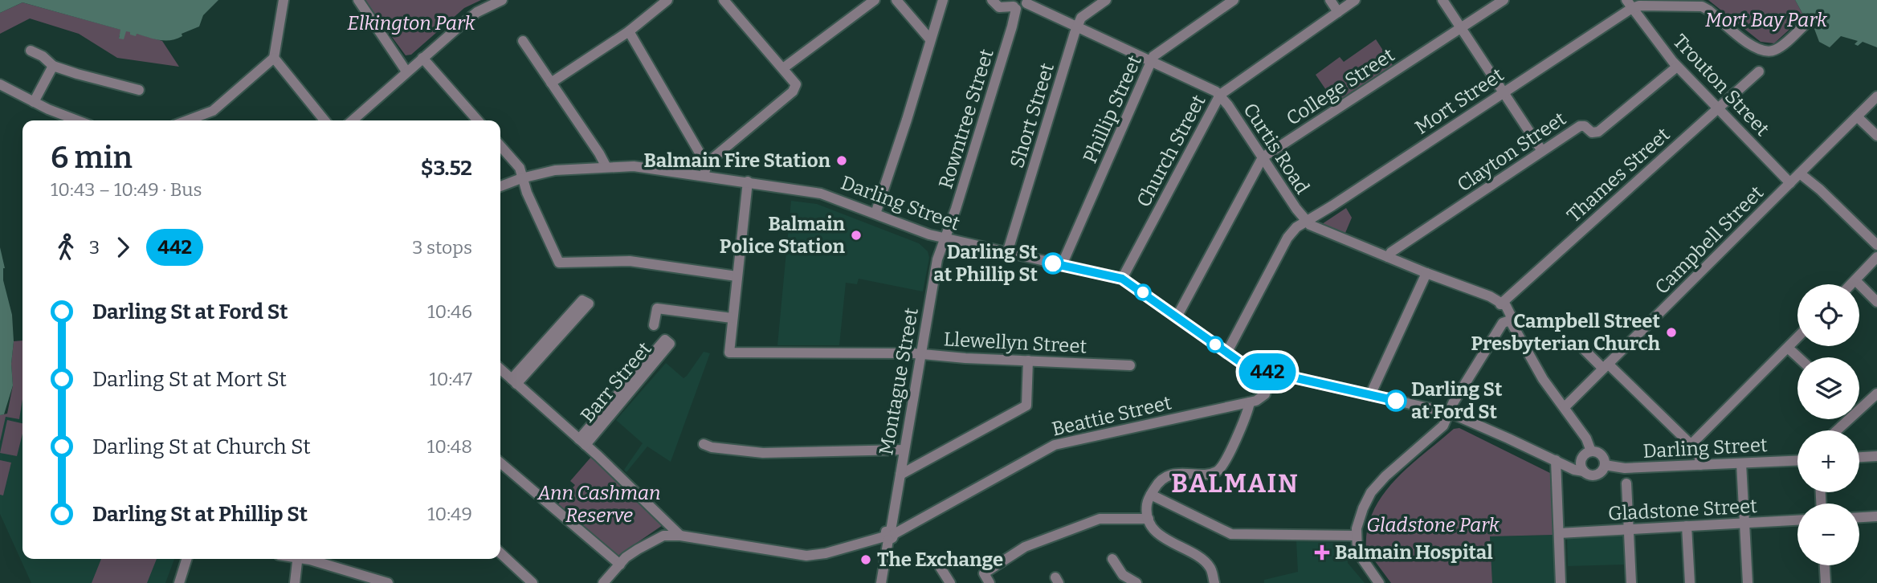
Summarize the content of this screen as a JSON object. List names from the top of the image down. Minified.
{"streets":{"street":["Trouton Street","College Street","Mort Street","Phillip Street","Short Street","Rowntree Street","Curtis Road","Church Street","Clayton Street","Thames Street","Darling Street","Campbell Street","Llewellyn Street","Montague Street","Barr Street","Beattie Street","Gladstone Street"]},"crossings":[["Trouton Street","Mort Street"],["Trouton Street","Clayton Street"],["Trouton Street","Thames Street"],["Trouton Street","Campbell Street"],["College Street","Curtis Road"],["College Street","Darling Street"],["Mort Street","Curtis Road"],["Mort Street","Darling Street"],["Phillip Street","Curtis Road"],["Phillip Street","Darling Street"],["Short Street","Curtis Road"],["Short Street","Darling Street"],["Rowntree Street","Darling Street"],["Rowntree Street","Montague Street"],["Curtis Road","Church Street"],["Curtis Road","Clayton Street"],["Curtis Road","Thames Street"],["Curtis Road","Darling Street"],["Curtis Road","Campbell Street"],["Church Street","Darling Street"],["Darling Street","Montague Street"],["Llewellyn Street","Montague Street"],["Montague Street","Beattie Street"]],"districts":["BALMAIN"],"parks":["Mort Bay Park","Elkington Park","Ann Cashman Reserve","Gladstone Park"],"places":{"other":["Balmain Fire Station","Balmain Police Station","Darling St at Phillip St","Campbell Street Presbyterian Church","Darling St at Ford St","The Exchange"],"health":["Balmain Hospital"]},"lines":["bus line 442"],"page":{"on_map":"442","heading":["6 min","10:43 – 10:49 · Bus","$3.52"],"legs":["3","442","3 stops"],"list":[{"name":"Darling St at Ford St","value":"10:46"},{"name":"Darling St at Mort St","value":"10:47"},{"name":"Darling St at Church St","value":"10:48"},{"name":"Darling St at Phillip St","value":"10:49"}],"map_buttons":["+","−"]}}
